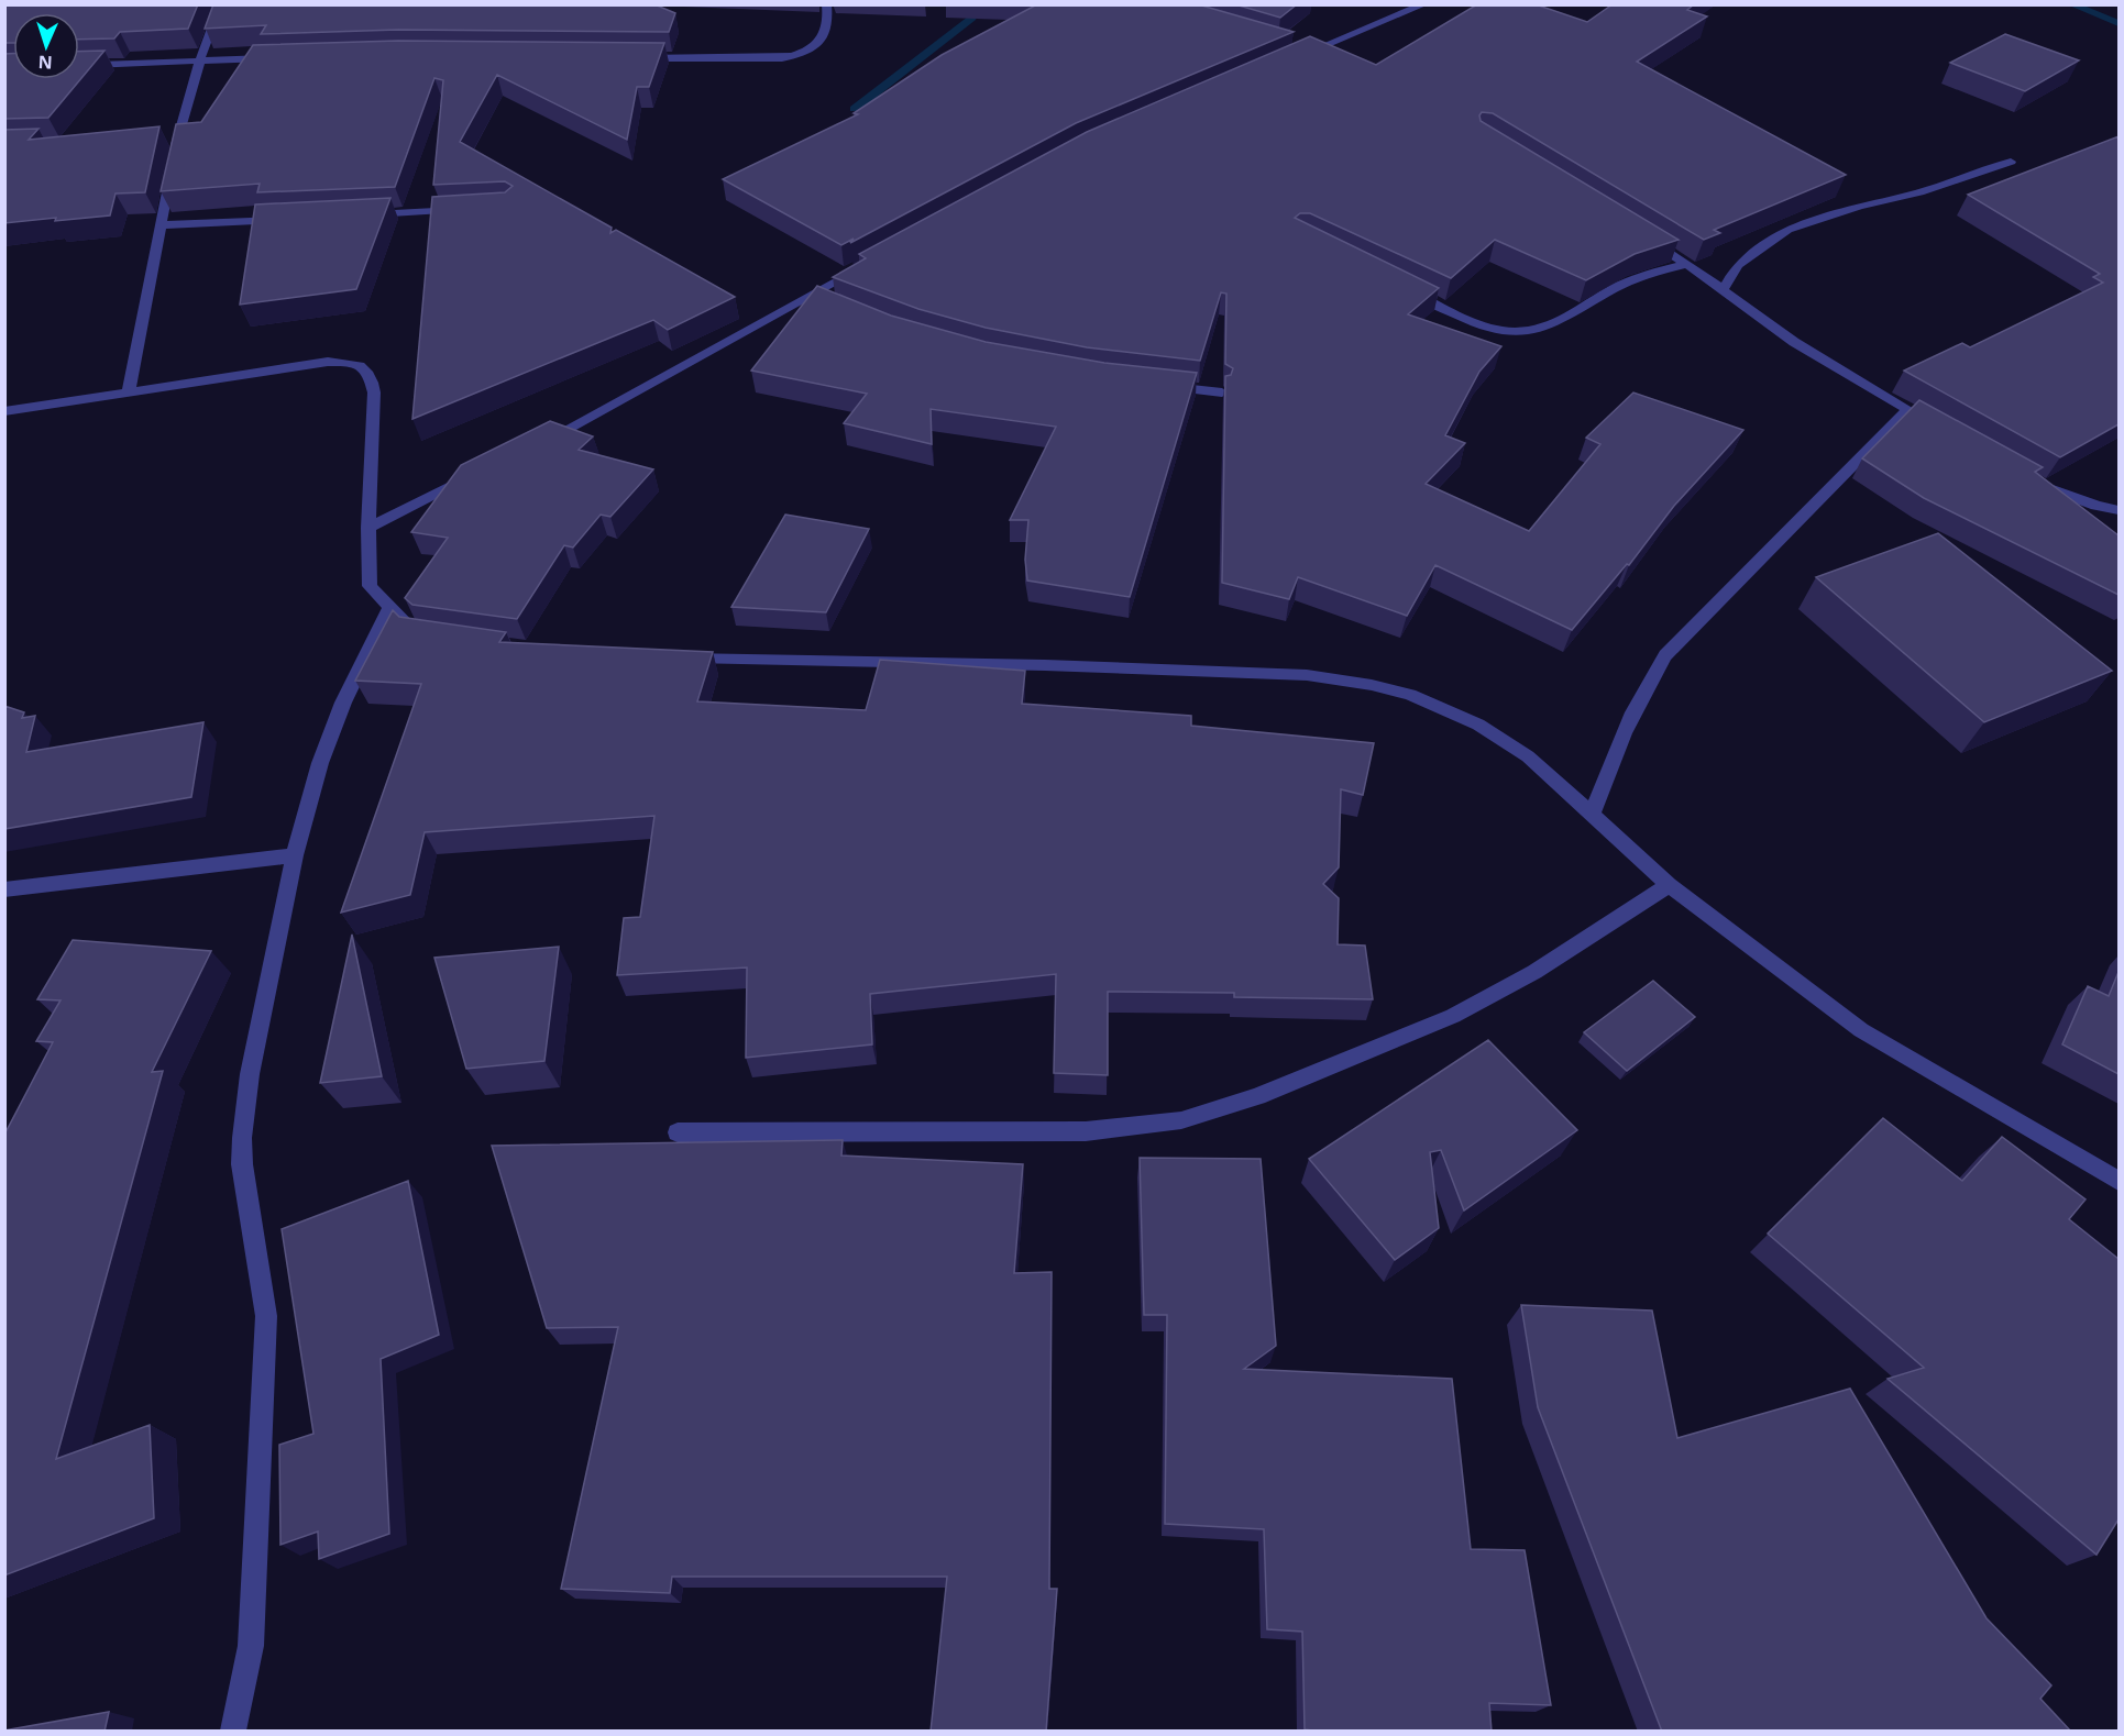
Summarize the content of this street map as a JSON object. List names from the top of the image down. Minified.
{"north":"bottom"}
